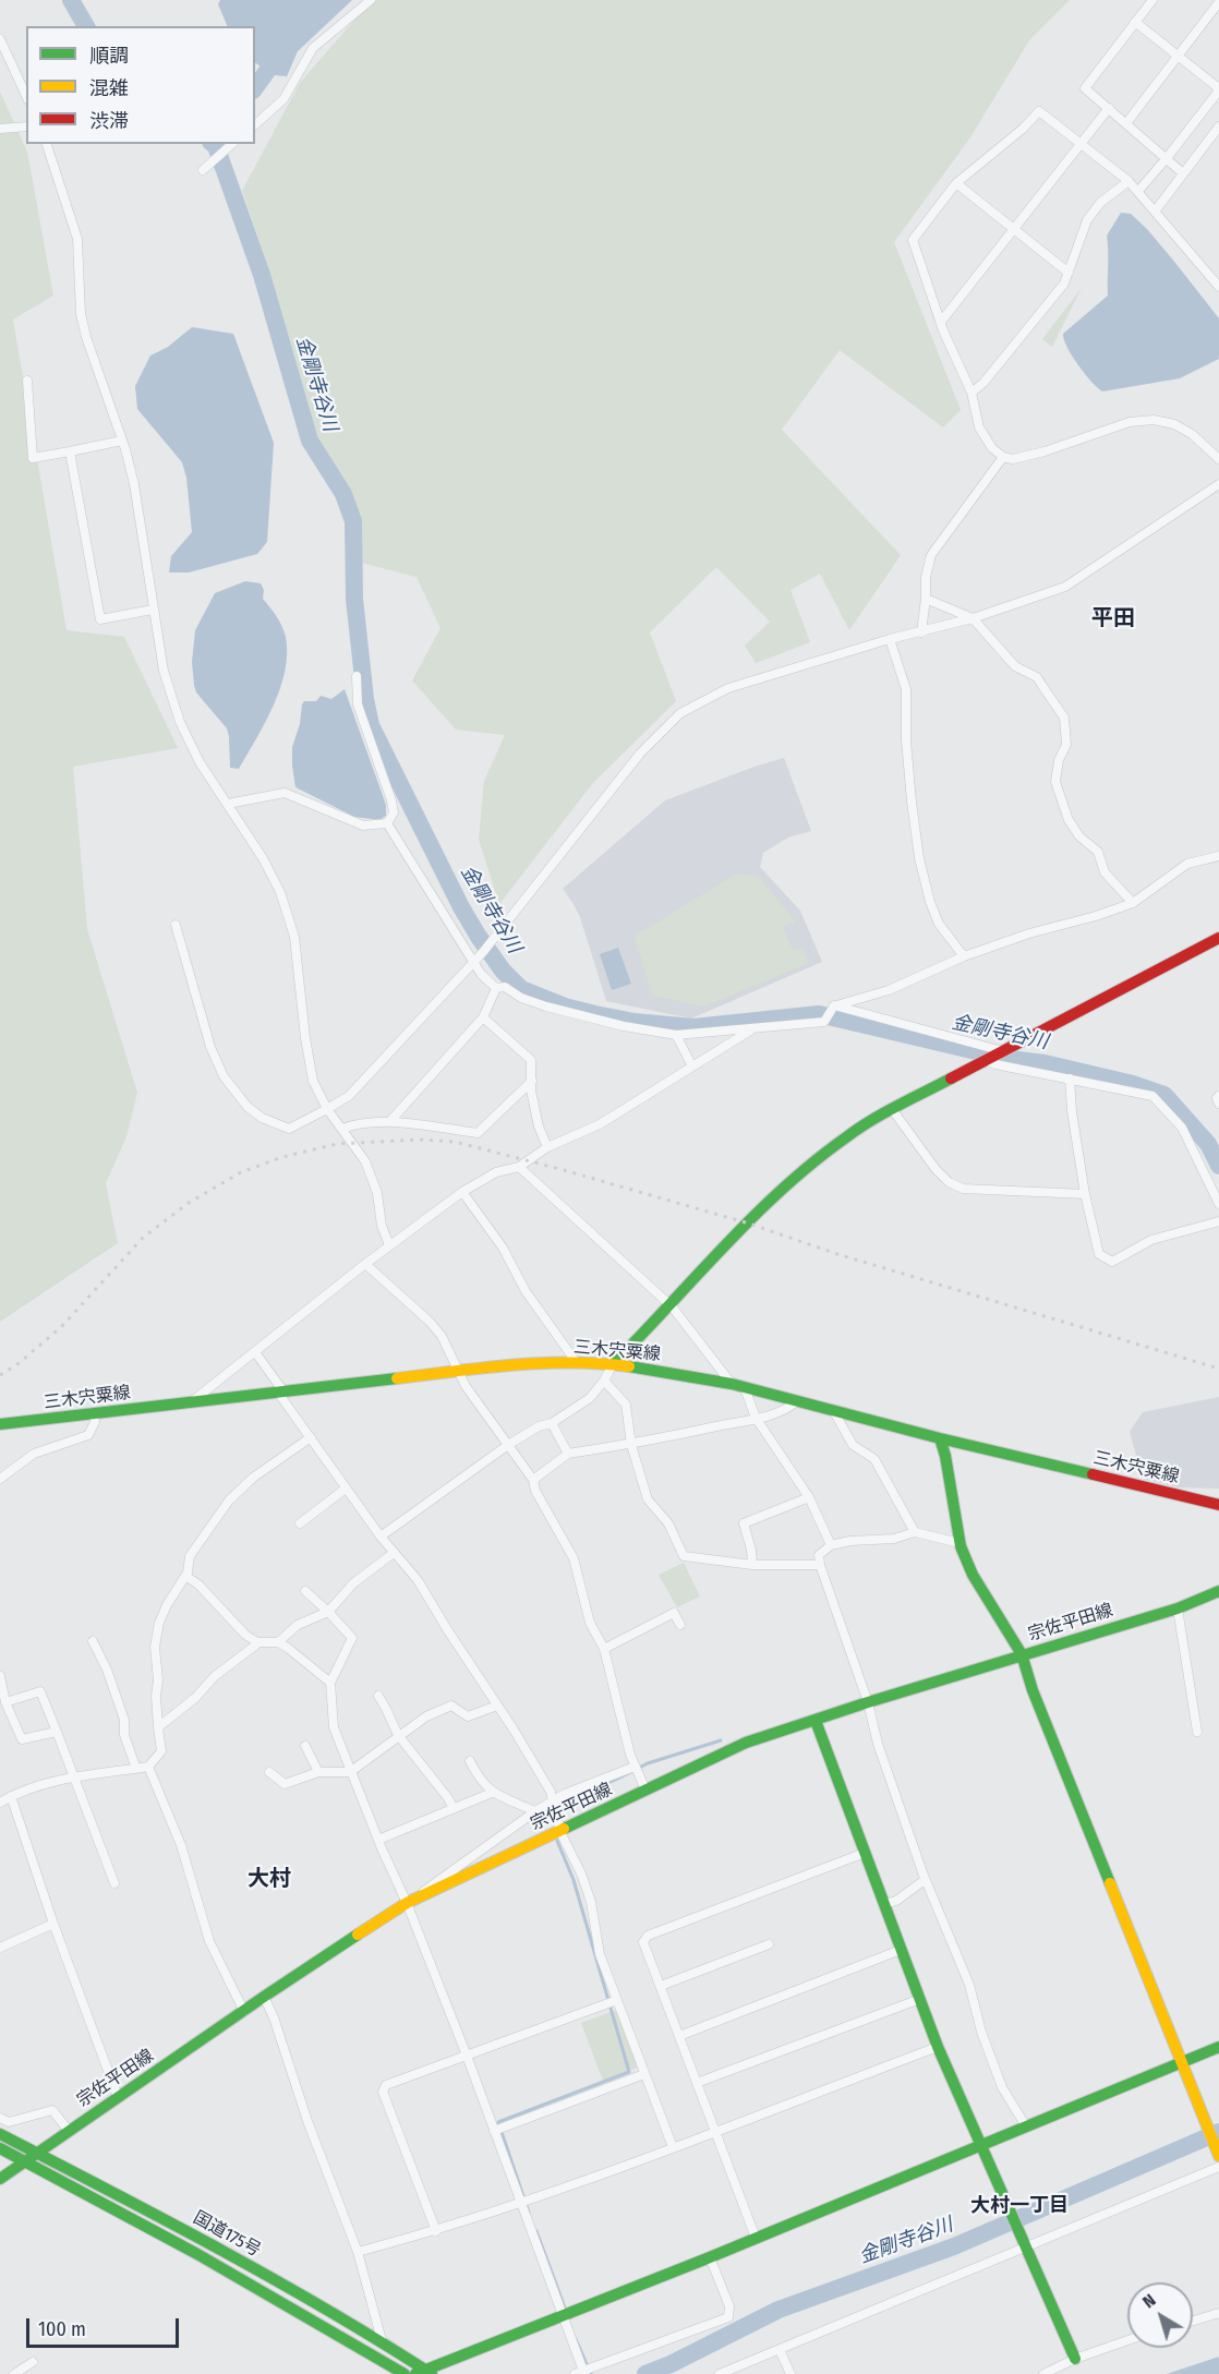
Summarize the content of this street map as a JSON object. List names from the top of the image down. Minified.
{"streets":{"main road":["三木宍粟線","宗佐平田線","国道175号"]},"crossings":[["宗佐平田線","国道175号"]],"districts":["平田","大村","大村一丁目"],"water":["金剛寺谷川"],"legend":["順調","混雑","渋滞"],"scale_bar":"100 m","north":"top left"}
